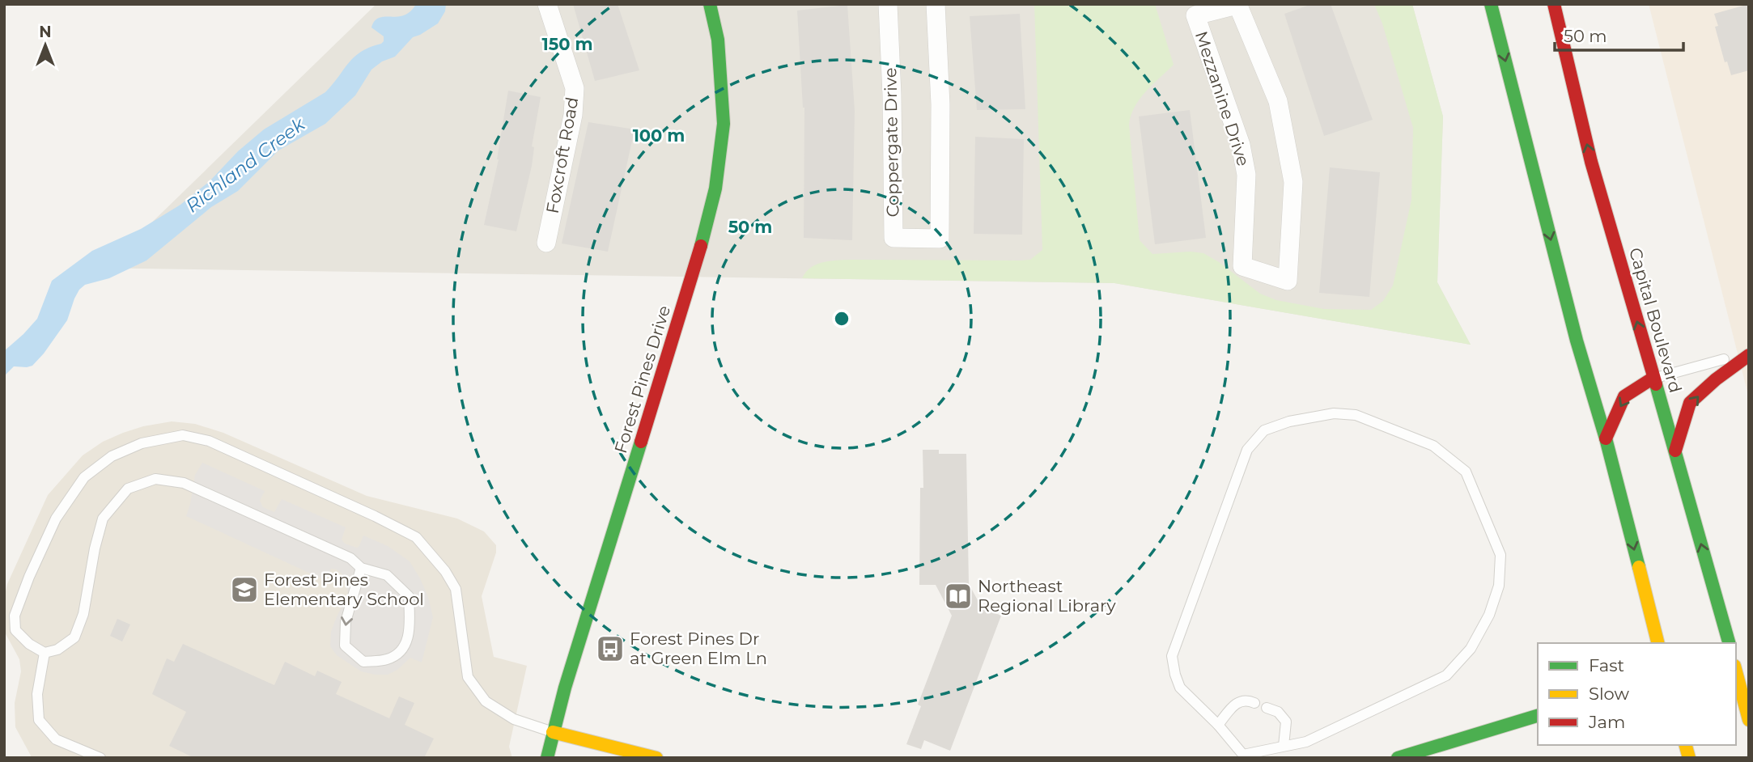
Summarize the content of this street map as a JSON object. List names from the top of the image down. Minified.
{"streets":{"main road":["Capital Boulevard","Forest Pines Drive"],"street":["Mezzanine Drive","Coppergate Drive","Foxcroft Road"]},"water":["Richland Creek"],"places":{"school or university":["Forest Pines Elementary School"],"library":["Northeast Regional Library"],"bus stop":["Forest Pines Dr at Green Elm Ln"]},"legend":["Fast","Slow","Jam"],"scale_bar":"50 m","north":"top","rings":["150 m","100 m","50 m"]}
